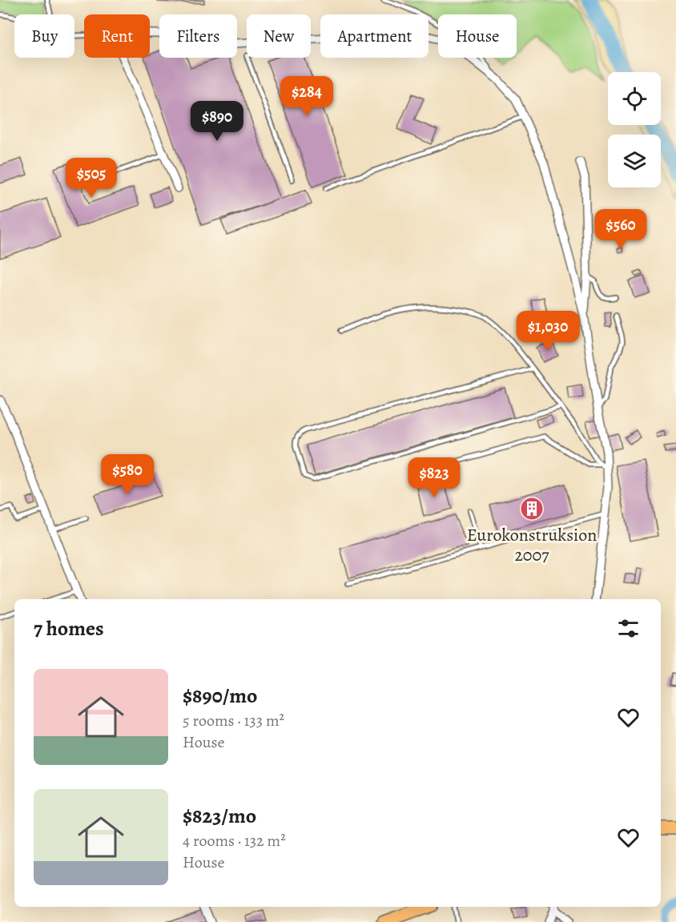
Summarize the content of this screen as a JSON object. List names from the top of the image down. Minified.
{"places":{"building":["Eurokonstruksion 2007"]},"page":{"chip":["Buy","Rent","Filters","New","Apartment","House"],"price":["$284","$890","$505","$560","$1,030","$580","$823"],"heading":"7 homes","list":[{"name":"$890/mo","note":"5 rooms · 133 m² · House"},{"name":"$823/mo","note":"4 rooms · 132 m² · House"}]}}
